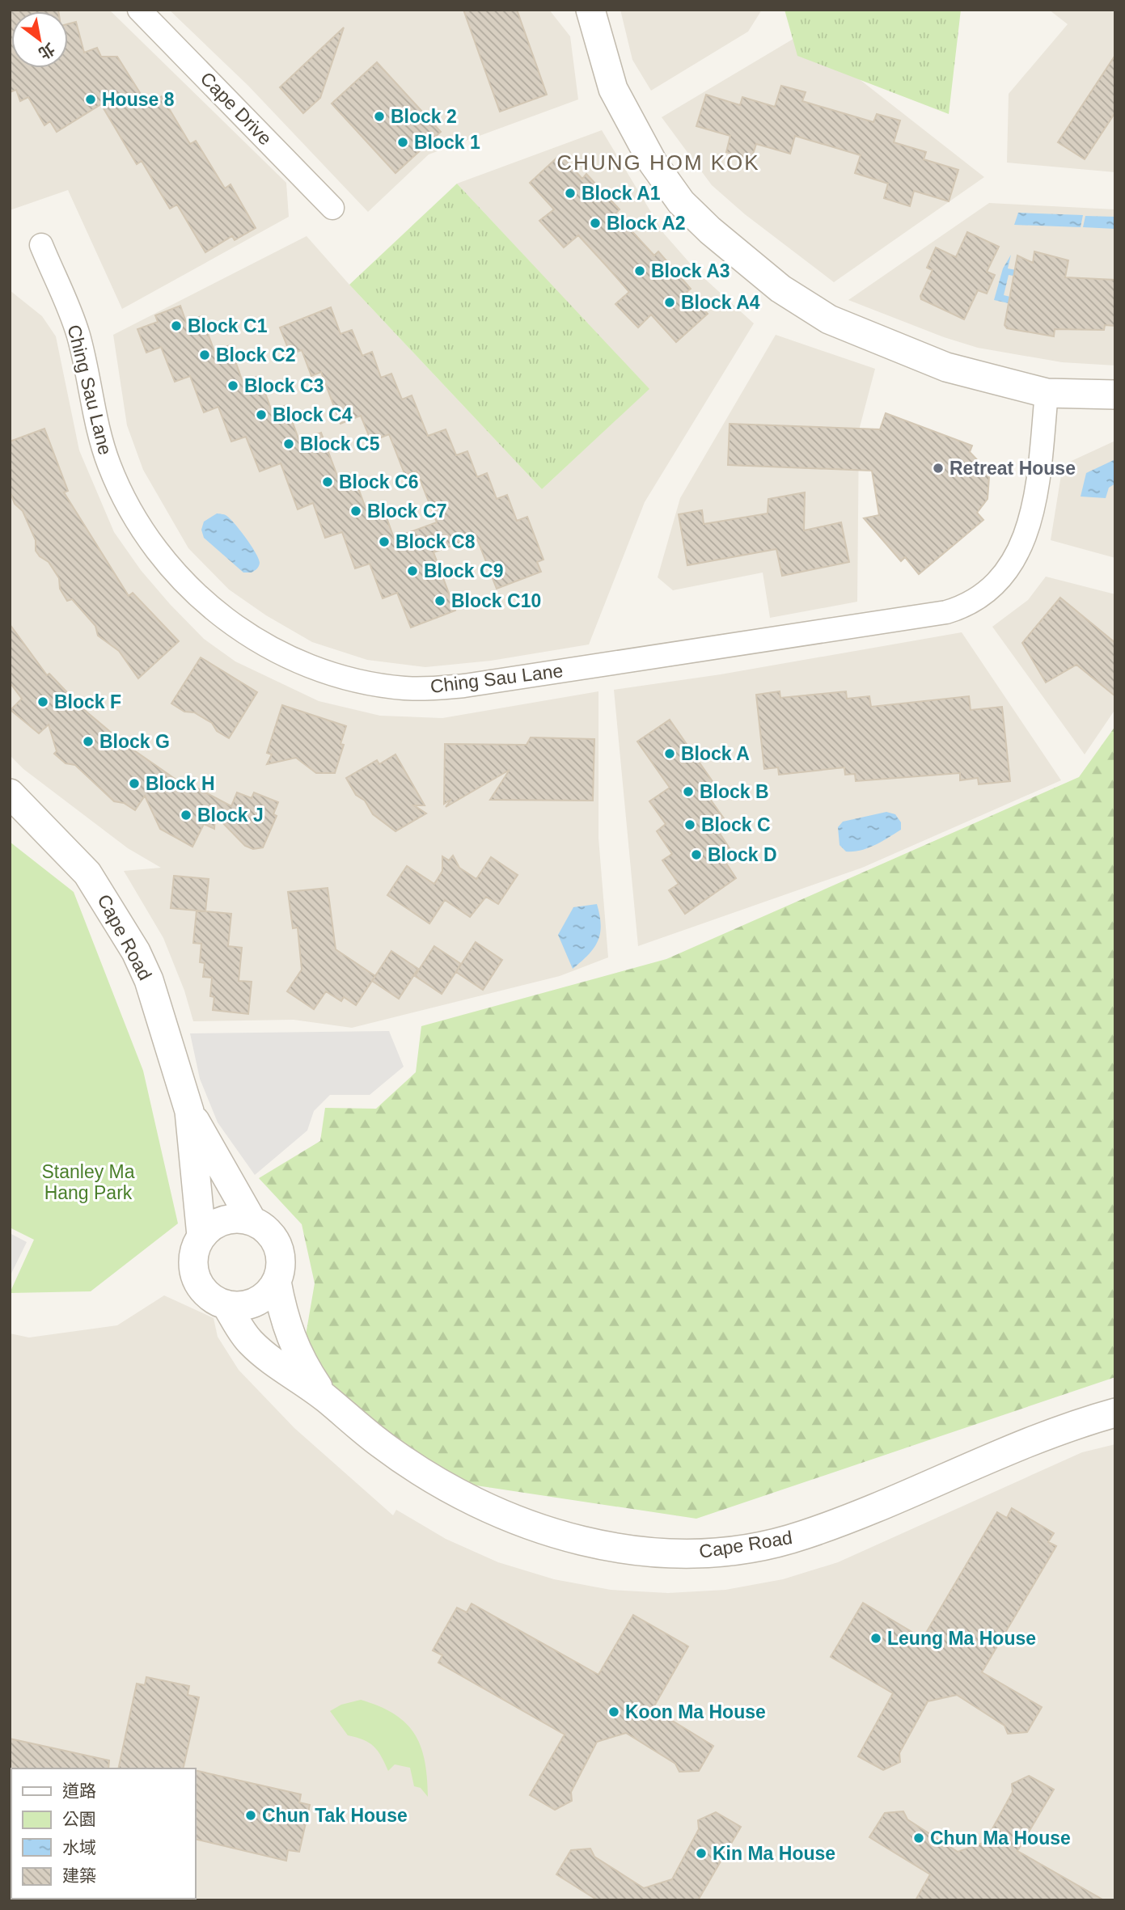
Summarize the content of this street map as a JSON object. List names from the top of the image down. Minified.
{"streets":{"street":["Cape Drive","Ching Sau Lane","Cape Road"]},"districts":["CHUNG HOM KOK"],"parks":["Stanley Ma Hang Park"],"places":["House 8","Block 2","Block 1","Block A1","Block A2","Block A3","Block A4","Block C1","Block C2","Block C3","Block C4","Block C5","Retreat House","Block C6","Block C7","Block C8","Block C9","Block C10","Block F","Block G","Block A","Block H","Block B","Block J","Block C","Block D","Leung Ma House","Koon Ma House","Chun Tak House","Chun Ma House","Kin Ma House"],"legend":["道路","公園","水域","建築"],"north":"bottom right"}
